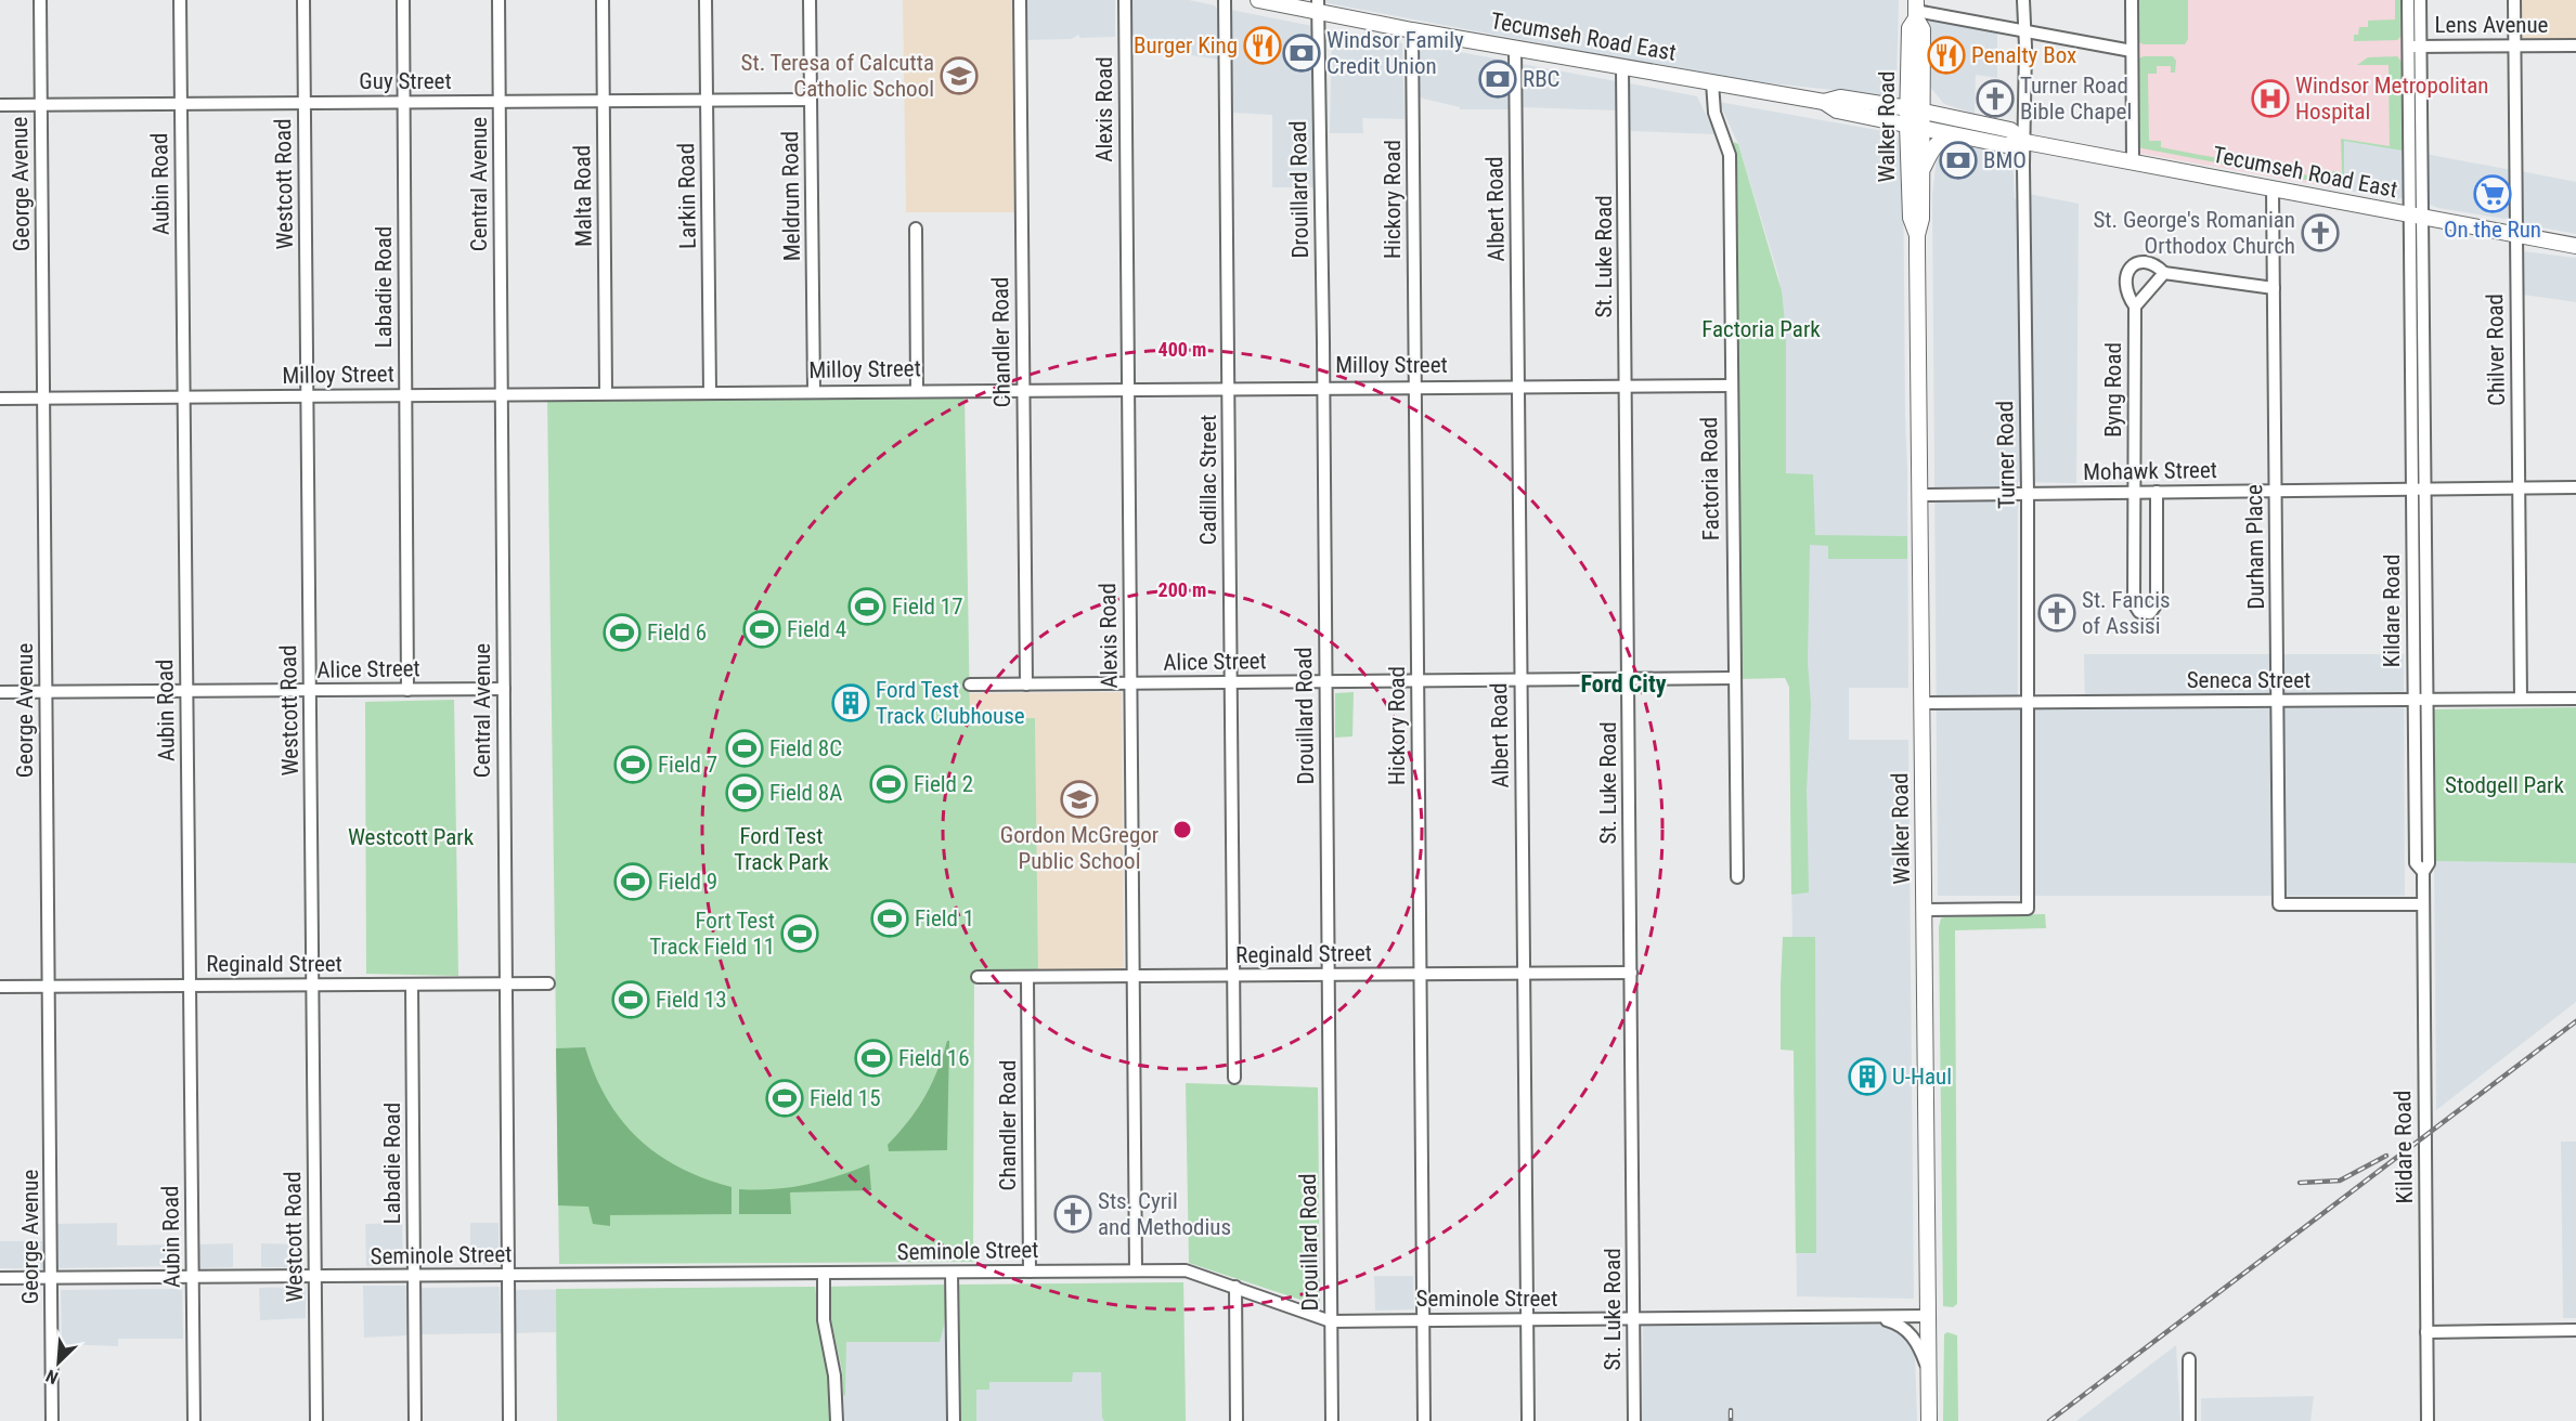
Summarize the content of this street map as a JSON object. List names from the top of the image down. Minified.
{"streets":{"main road":["Tecumseh Road East","Walker Road"],"street":["Lens Avenue","Guy Street","Alexis Road","George Avenue","Aubin Road","Westcott Road","Central Avenue","Drouillard Road","Malta Road","Larkin Road","Meldrum Road","Hickory Road","Albert Road","St. Luke Road","Labadie Road","Chandler Road","Chilver Road","Milloy Street","Byng Road","Turner Road","Mohawk Street","Factoria Road","Cadillac Street","Durham Place","Kildare Road","Alice Street","Seneca Street","Reginald Street","Seminole Street"]},"crossings":[["Lens Avenue","Chilver Road"],["Lens Avenue","Kildare Road"],["Tecumseh Road East","Walker Road"],["Tecumseh Road East","Drouillard Road"],["Tecumseh Road East","Hickory Road"],["Tecumseh Road East","Albert Road"],["Tecumseh Road East","St. Luke Road"],["Tecumseh Road East","Chilver Road"],["Tecumseh Road East","Turner Road"],["Tecumseh Road East","Factoria Road"],["Tecumseh Road East","Durham Place"],["Tecumseh Road East","Kildare Road"],["Guy Street","George Avenue"],["Guy Street","Aubin Road"],["Guy Street","Westcott Road"],["Guy Street","Central Avenue"],["Guy Street","Malta Road"],["Guy Street","Larkin Road"],["Guy Street","Meldrum Road"],["Guy Street","Labadie Road"],["Alexis Road","Milloy Street"],["Alexis Road","Alice Street"],["Alexis Road","Reginald Street"],["Alexis Road","Seminole Street"],["Walker Road","Turner Road"],["Walker Road","Mohawk Street"],["Walker Road","Seneca Street"],["Walker Road","Seminole Street"],["George Avenue","Milloy Street"],["George Avenue","Alice Street"],["George Avenue","Reginald Street"],["George Avenue","Seminole Street"],["Aubin Road","Milloy Street"],["Aubin Road","Alice Street"],["Aubin Road","Reginald Street"],["Aubin Road","Seminole Street"],["Westcott Road","Milloy Street"],["Westcott Road","Alice Street"],["Westcott Road","Reginald Street"],["Westcott Road","Seminole Street"],["Central Avenue","Milloy Street"],["Central Avenue","Alice Street"],["Central Avenue","Reginald Street"],["Central Avenue","Seminole Street"],["Drouillard Road","Milloy Street"],["Drouillard Road","Alice Street"],["Drouillard Road","Reginald Street"],["Drouillard Road","Seminole Street"],["Malta Road","Milloy Street"],["Larkin Road","Milloy Street"],["Meldrum Road","Milloy Street"],["Hickory Road","Milloy Street"],["Hickory Road","Alice Street"],["Hickory Road","Reginald Street"],["Hickory Road","Seminole Street"],["Albert Road","Milloy Street"],["Albert Road","Alice Street"],["Albert Road","Reginald Street"],["Albert Road","Seminole Street"],["St. Luke Road","Milloy Street"],["St. Luke Road","Alice Street"],["St. Luke Road","Reginald Street"],["St. Luke Road","Seminole Street"],["Labadie Road","Milloy Street"],["Labadie Road","Alice Street"],["Labadie Road","Reginald Street"],["Labadie Road","Seminole Street"],["Chandler Road","Milloy Street"],["Chandler Road","Alice Street"],["Chandler Road","Reginald Street"],["Chandler Road","Seminole Street"],["Chilver Road","Mohawk Street"],["Chilver Road","Seneca Street"],["Milloy Street","Factoria Road"],["Milloy Street","Cadillac Street"],["Byng Road","Mohawk Street"],["Byng Road","Durham Place"],["Turner Road","Mohawk Street"],["Turner Road","Seneca Street"],["Mohawk Street","Durham Place"],["Mohawk Street","Kildare Road"],["Factoria Road","Alice Street"],["Cadillac Street","Alice Street"],["Cadillac Street","Reginald Street"],["Durham Place","Kildare Road"],["Durham Place","Seneca Street"],["Kildare Road","Seneca Street"]],"districts":["Ford City"],"parks":["Factoria Park","Stodgell Park","Ford Test Track Park","Westcott Park"],"places":{"restaurant":["Burger King","Penalty Box"],"bank":["Windsor Family Credit Union","RBC","BMO"],"school or university":["St. Teresa of Calcutta Catholic School","Gordon McGregor Public School"],"church":["Turner Road Bible Chapel","St. George's Romanian Orthodox Church","St. Fancis of Assisi","Sts. Cyril and Methodius"],"hospital":["Windsor Metropolitan Hospital"],"supermarket":["On the Run"],"sports":["Field 17","Field 4","Field 6","Field 8C","Field 7","Field 2","Field 8A","Field 9","Field 1","Fort Test Track Field 11","Field 13","Field 16","Field 15"],"building":["Ford Test Track Clubhouse","U-Haul"]},"north":"bottom left","rings":["400 m","200 m"]}
